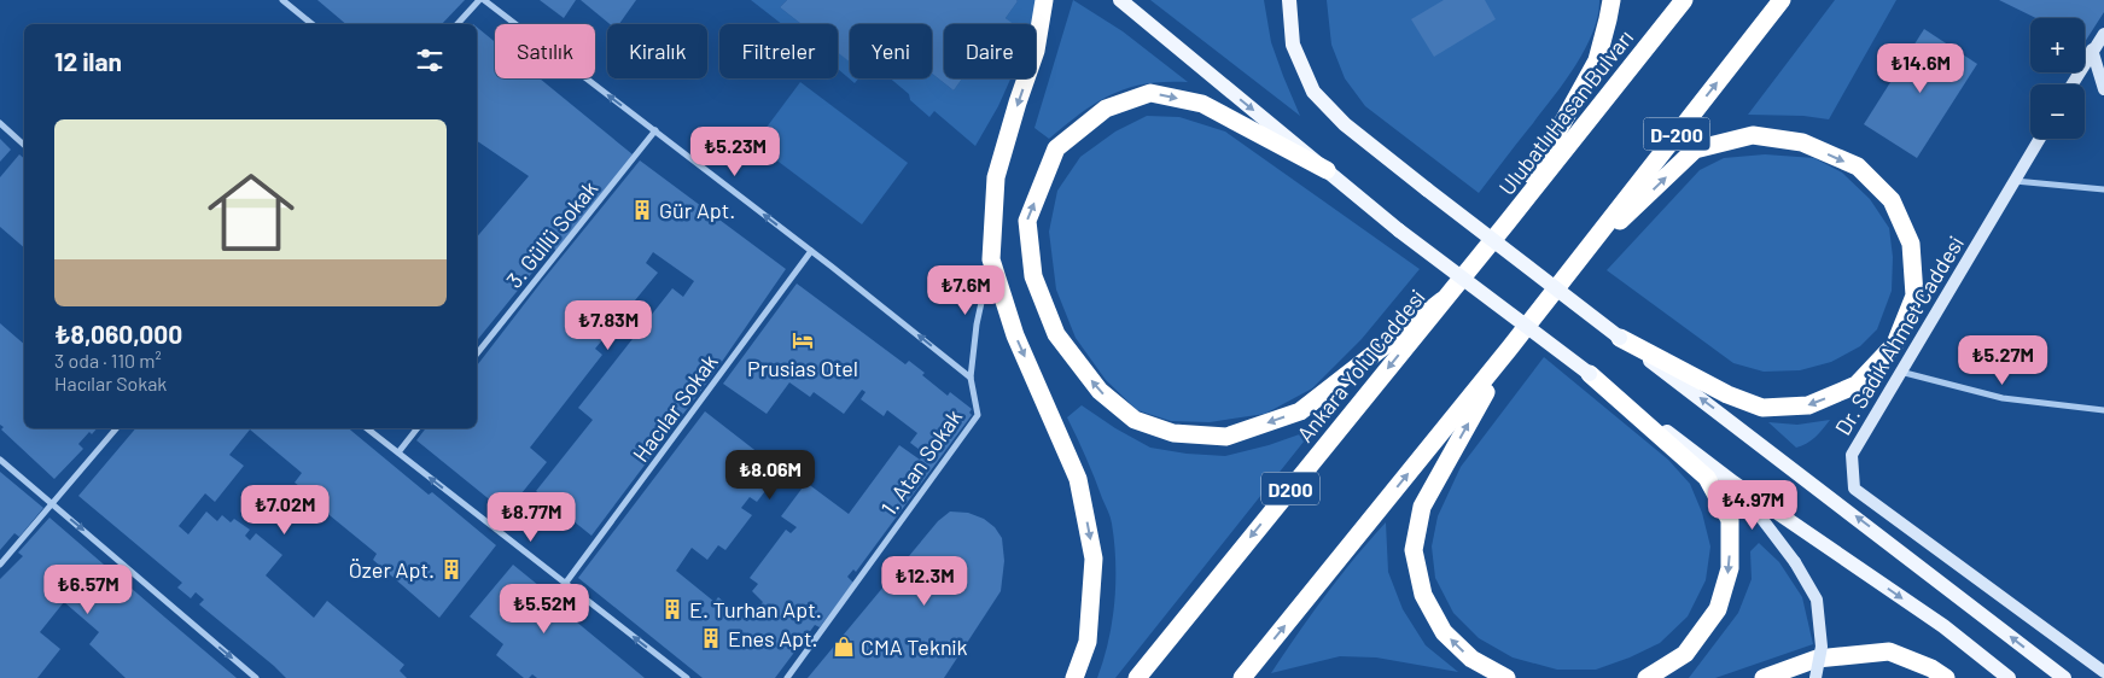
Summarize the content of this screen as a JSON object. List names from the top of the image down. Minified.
{"streets":{"highway":["Ulubatlı Hasan Bulvarı","D-200","Ankara Yolu Caddesi","D200"],"street":["3. Güllü Sokak","Dr. Sadık Ahmet Caddesi","Hacılar Sokak","1. Atan Sokak"]},"crossings":[["Ulubatlı Hasan Bulvarı","Ankara Yolu Caddesi"]],"places":{"building":["Gür Apt.","Özer Apt.","E. Turhan Apt.","Enes Apt."],"hotel":["Prusias Otel"],"shop":["CMA Teknik"]},"page":{"map_buttons":["+","−"],"chip":["Satılık","Kiralık","Filtreler","Yeni","Daire"],"heading":"12 ilan","price":["₺14.6M","₺5.23M","₺7.6M","₺7.83M","₺5.27M","₺8.06M","₺4.97M","₺7.02M","₺8.77M","₺12.3M","₺6.57M","₺5.52M"],"list":[{"name":"₺8,060,000","note":"3 oda · 110 m² · Hacılar Sokak"}]}}
